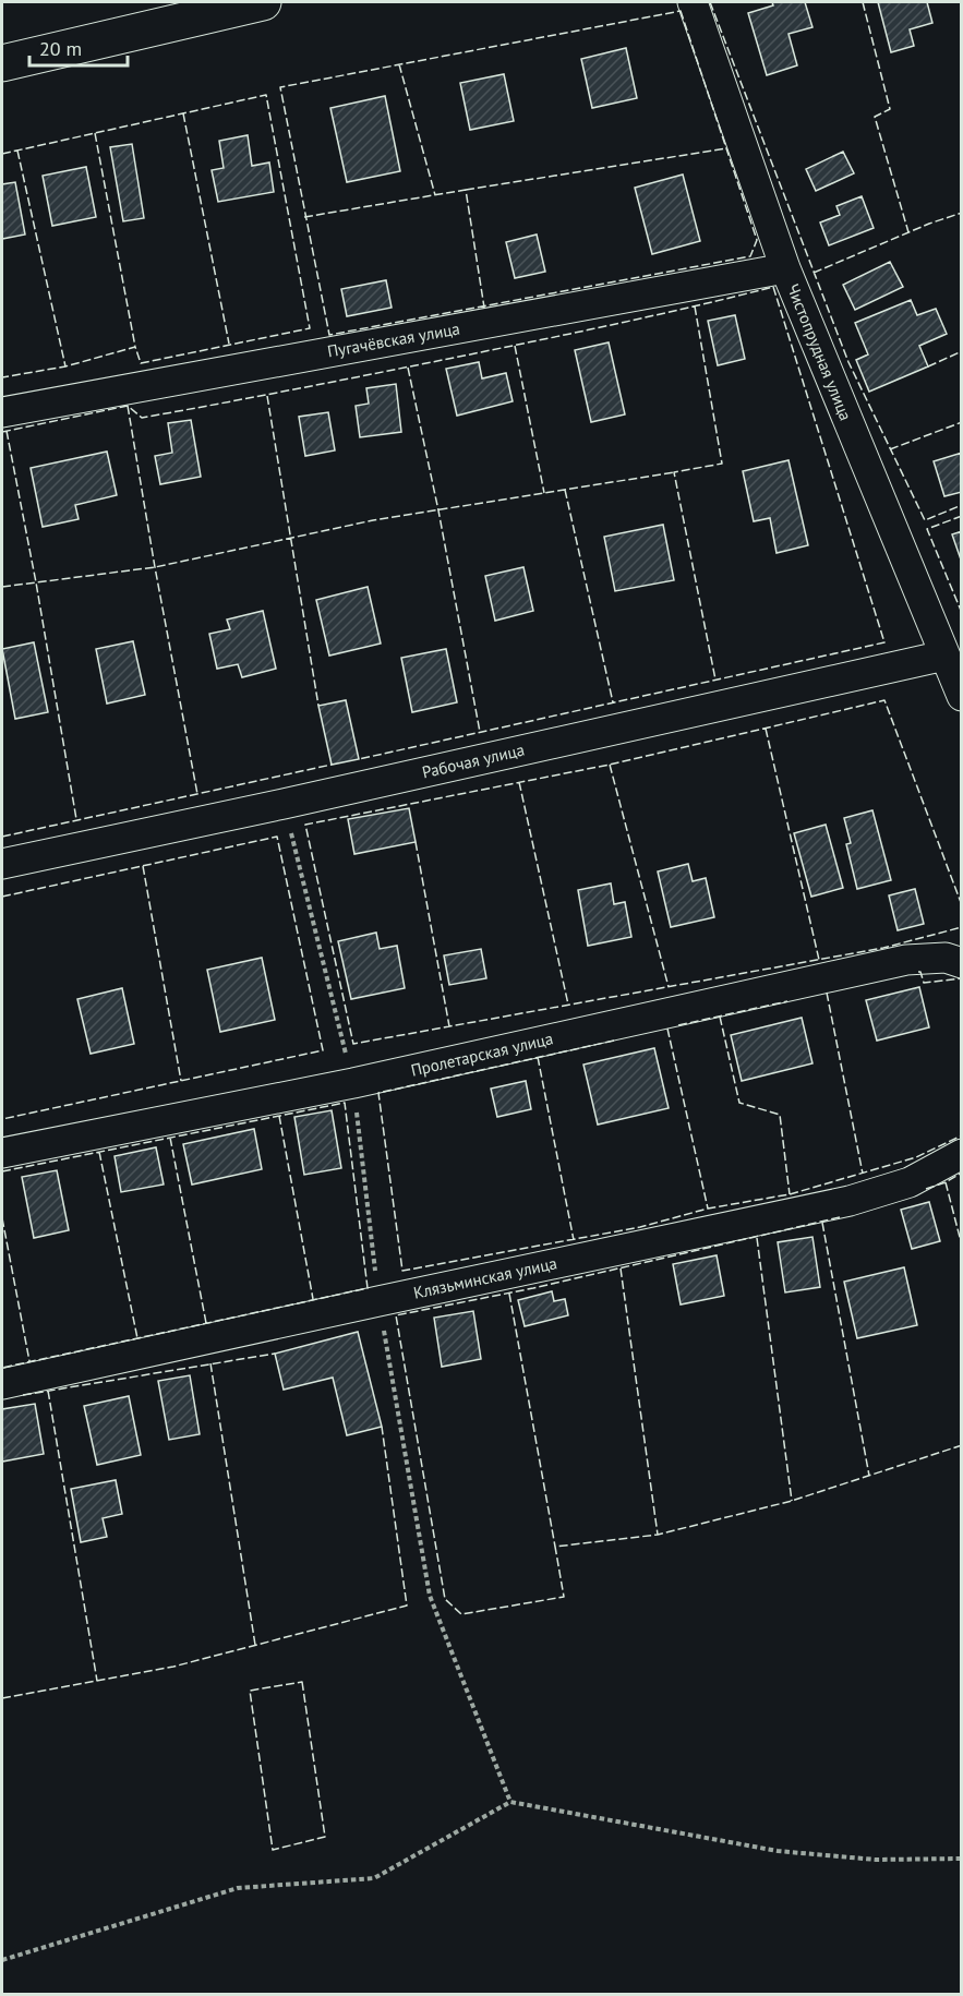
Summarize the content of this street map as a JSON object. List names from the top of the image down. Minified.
{"streets":{"street":["Пугачёвская улица","Чистопрудная улица","Рабочая улица","Пролетарская улица","Клязьминская улица"]},"crossings":[["Пугачёвская улица","Чистопрудная улица"],["Чистопрудная улица","Рабочая улица"]],"scale_bar":"20 m"}
